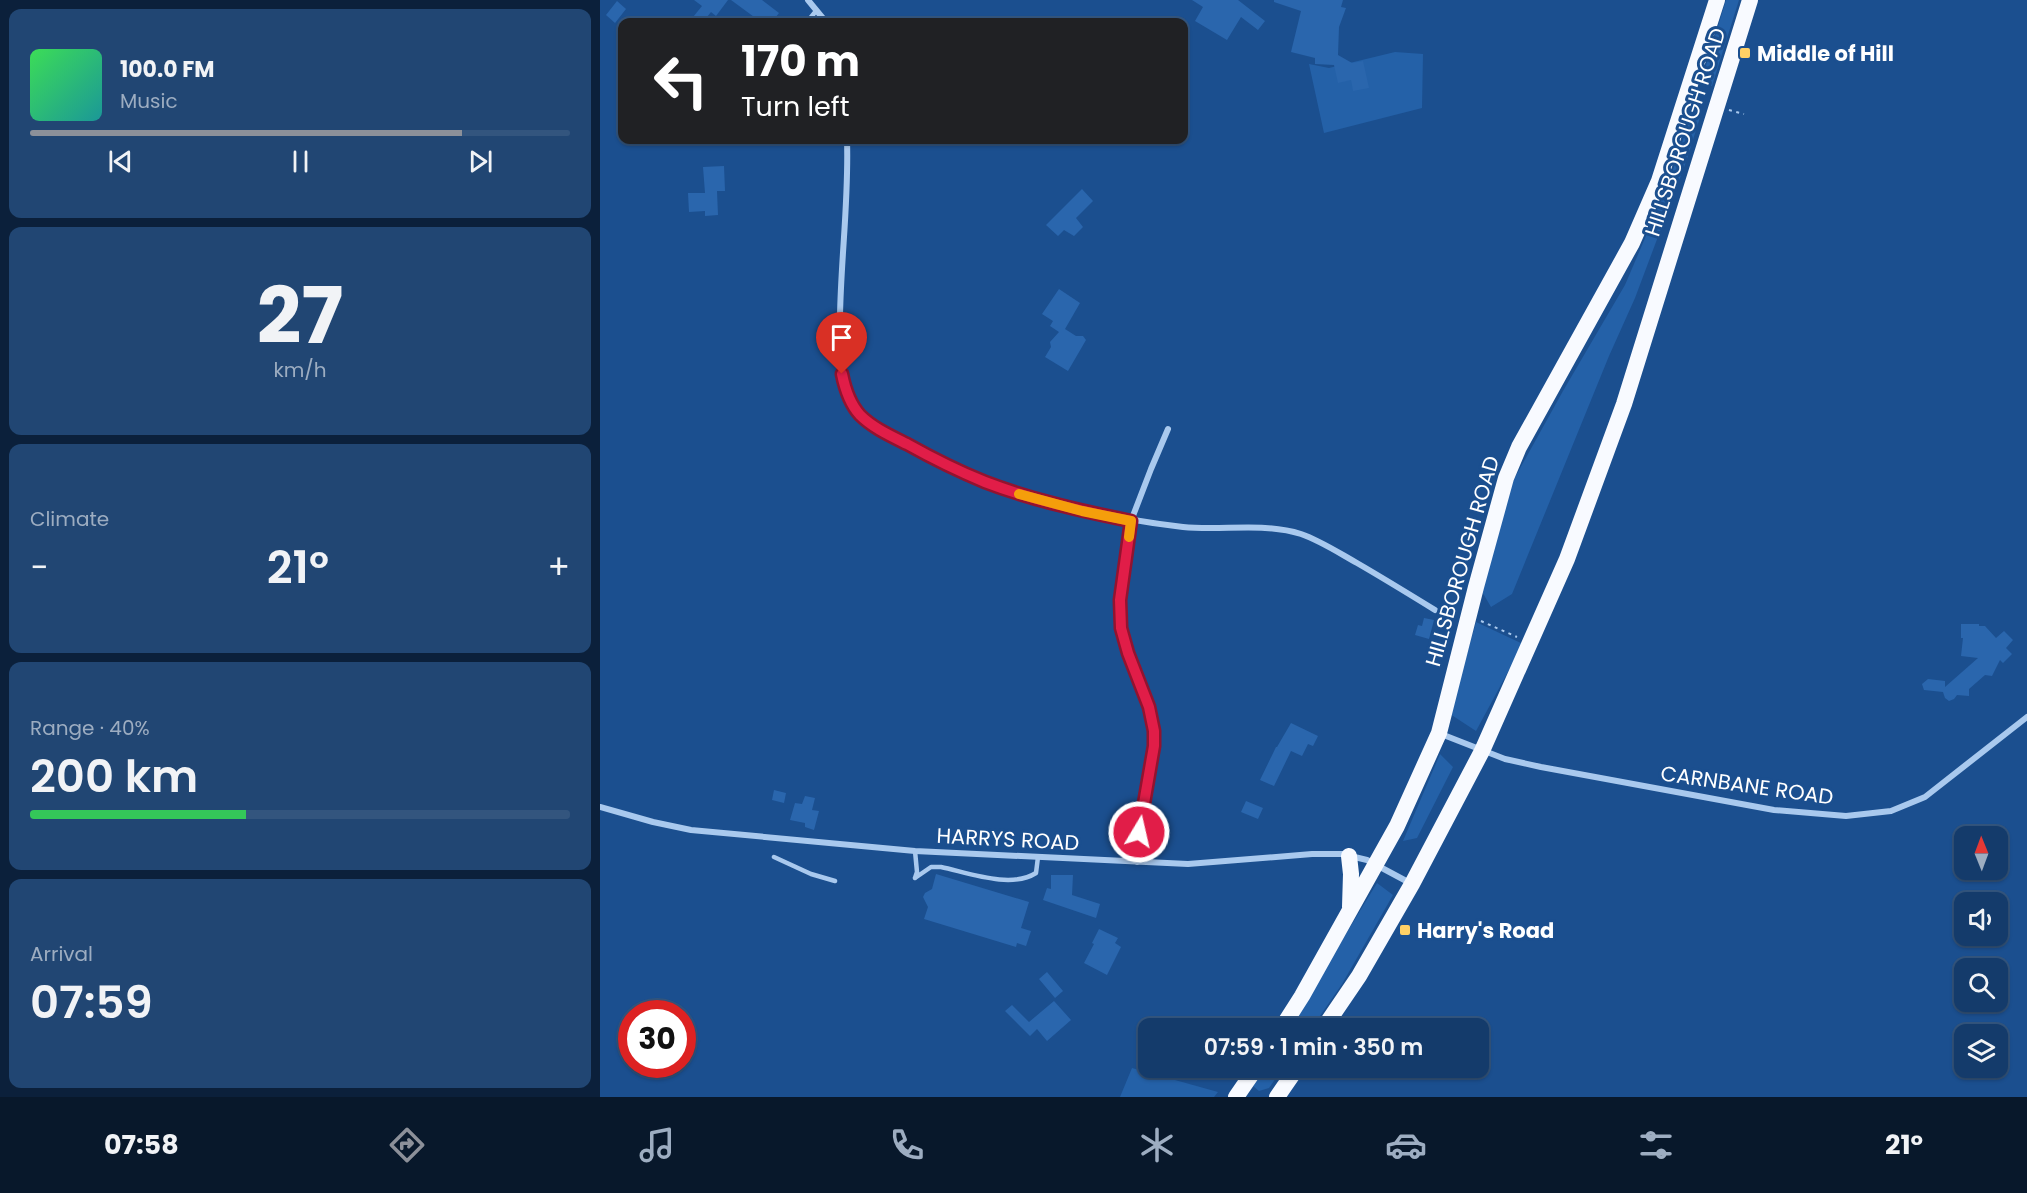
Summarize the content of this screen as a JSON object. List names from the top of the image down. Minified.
{"streets":{"highway":["HILLSBOROUGH ROAD"],"street":["CARNBANE ROAD","HARRYS ROAD"]},"crossings":[["HILLSBOROUGH ROAD","CARNBANE ROAD"],["HILLSBOROUGH ROAD","HARRYS ROAD"]],"places":{"transit":["Middle of Hill","Harry's Road"]},"north":"top","page":{"turn":["170 m","Turn left"],"song":["100.0 FM","Music"],"tile":[["27","km/h"],"Climate",["Range · 40%","200 km"],["Arrival","07:59"]],"heat":["−","21°","+"],"limit":"30","trip":"07:59 · 1 min · 350 m","tabs":["07:58","21°"]}}
